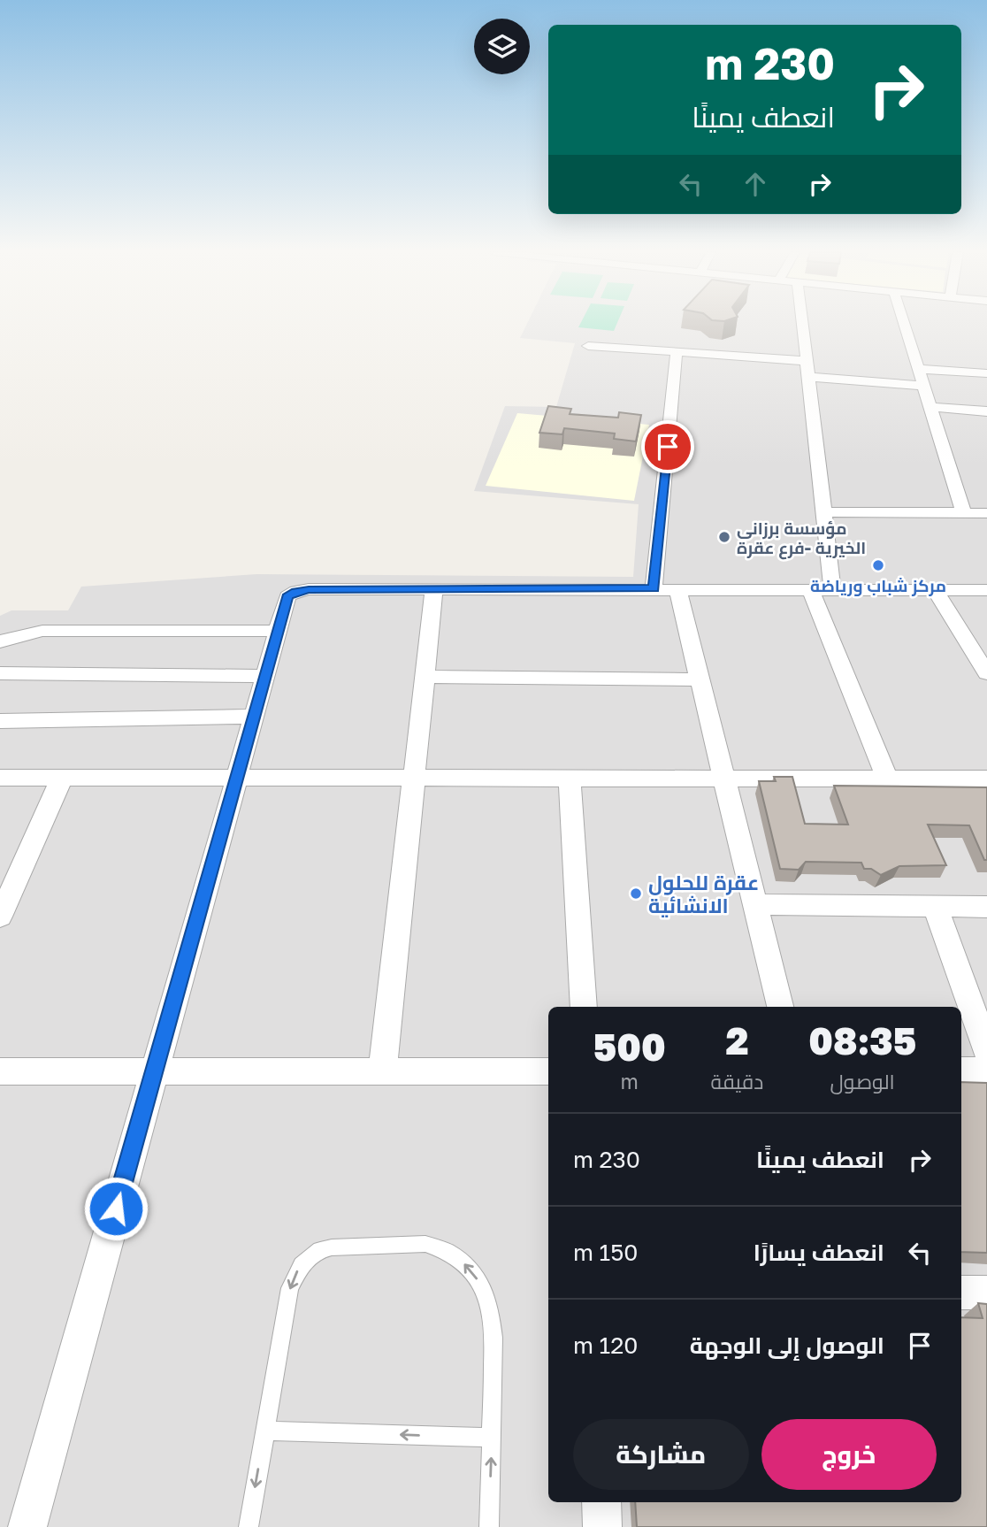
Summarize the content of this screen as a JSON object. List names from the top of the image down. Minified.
{"places":["مؤسسة برزانى الخيرية -فرع عقرة","مركز شباب ورياضة","عقرة للحلول الانشائیة"],"page":{"turn":["230 m","انعطف يمينًا"],"eta":["08:35","الوصول","2","دقيقة","500","m"],"list":[{"name":"انعطف يمينًا","value":"230 m"},{"name":"انعطف يسارًا","value":"150 m"},{"name":"الوصول إلى الوجهة","value":"120 m"}],"buttons":["خروج","مشاركة"]}}
